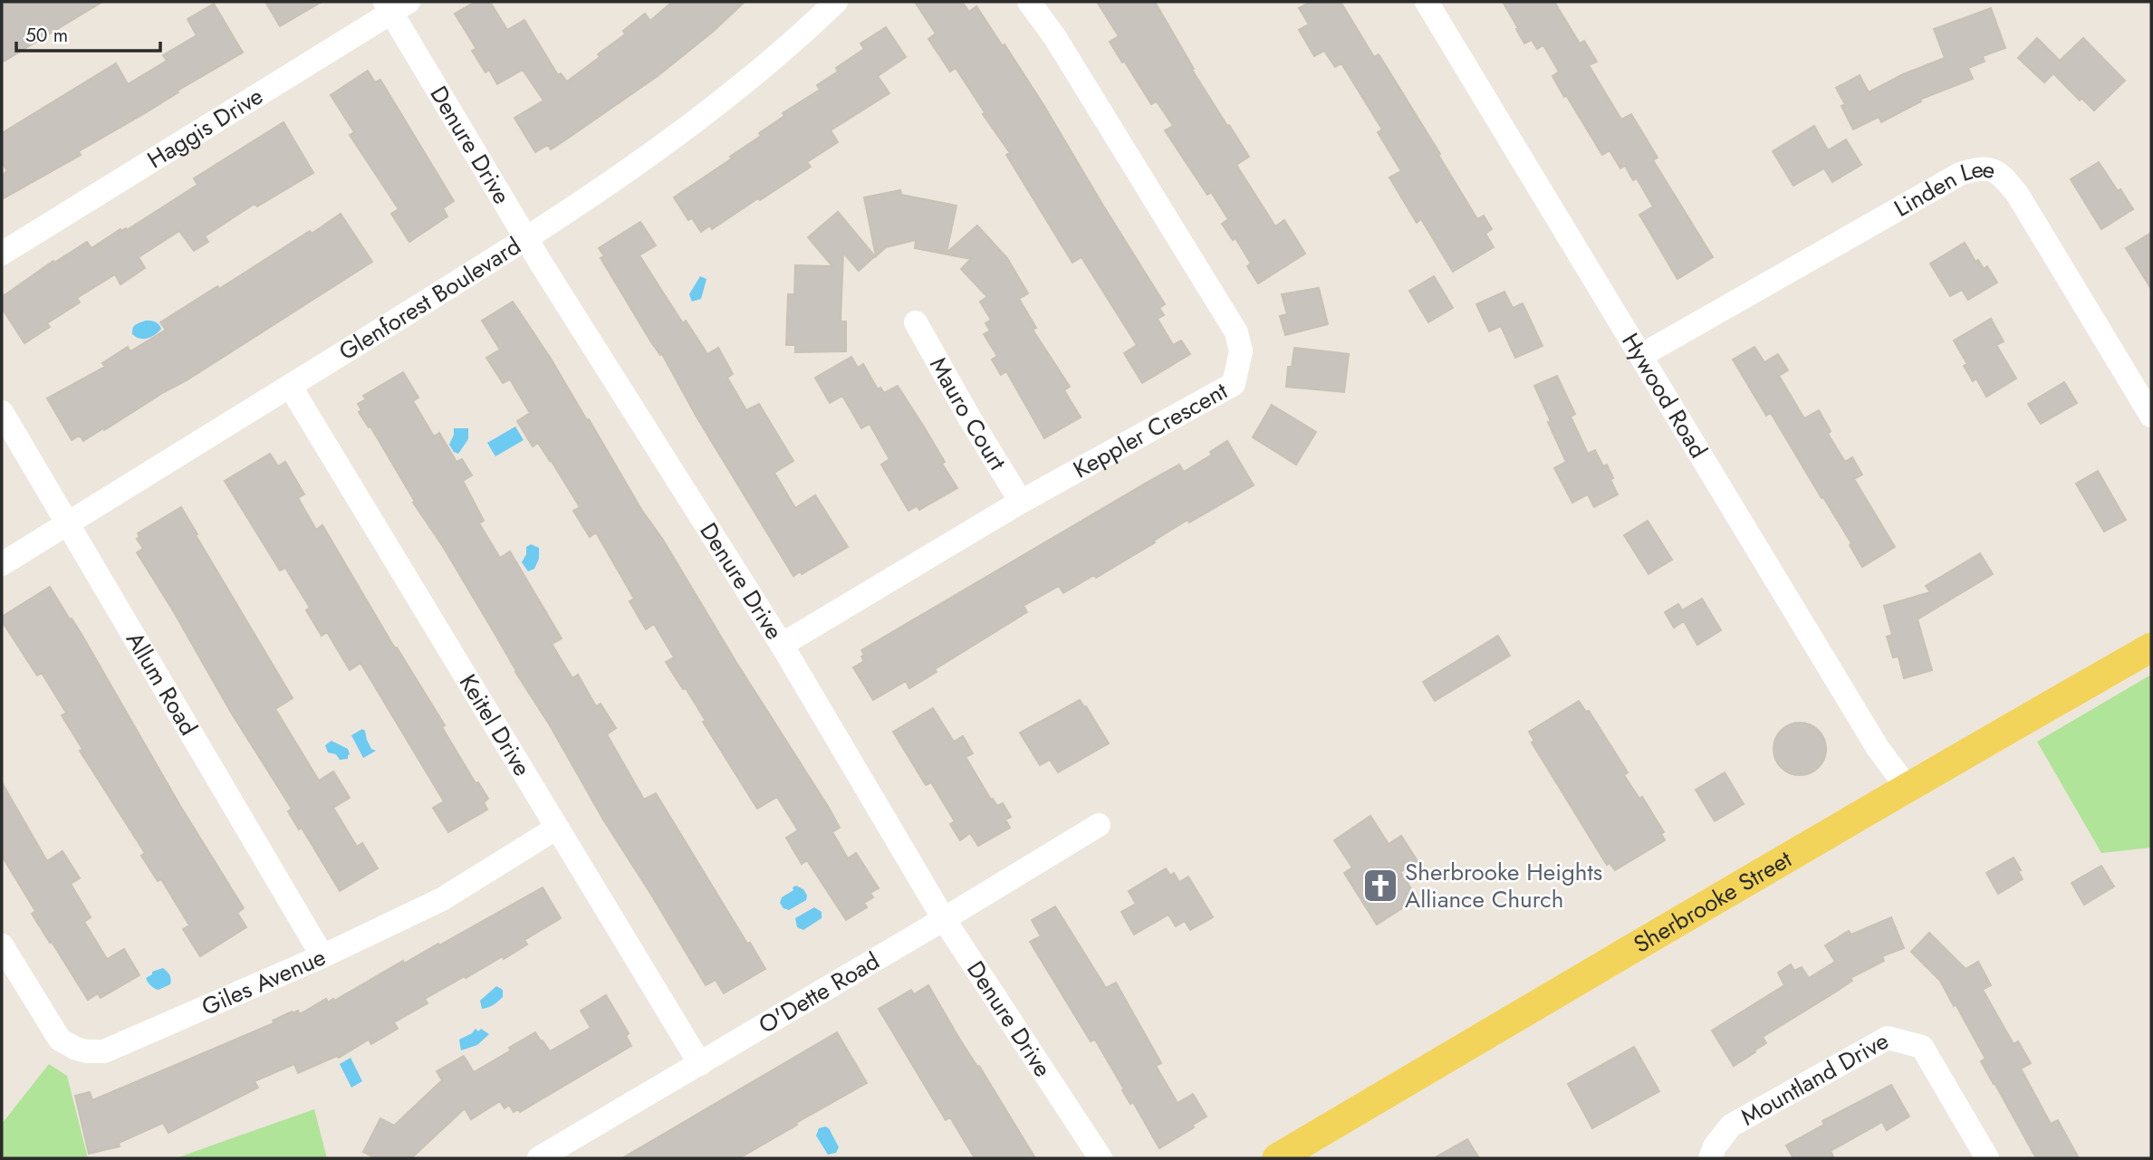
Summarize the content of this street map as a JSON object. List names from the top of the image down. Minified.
{"streets":{"main road":["Sherbrooke Street"],"street":["Haggis Drive","Denure Drive","Linden Lee","Glenforest Boulevard","Hywood Road","Mauro Court","Keppler Crescent","Allum Road","Keitel Drive","Giles Avenue","O'Dette Road","Mountland Drive"]},"crossings":[["Haggis Drive","Denure Drive"],["Denure Drive","Glenforest Boulevard"],["Denure Drive","Keppler Crescent"],["Denure Drive","O'Dette Road"],["Linden Lee","Hywood Road"],["Glenforest Boulevard","Allum Road"],["Glenforest Boulevard","Keitel Drive"],["Hywood Road","Sherbrooke Street"],["Mauro Court","Keppler Crescent"],["Allum Road","Giles Avenue"],["Keitel Drive","Giles Avenue"],["Keitel Drive","O'Dette Road"]],"places":{"church":["Sherbrooke Heights Alliance Church"]},"scale_bar":"50 m"}
